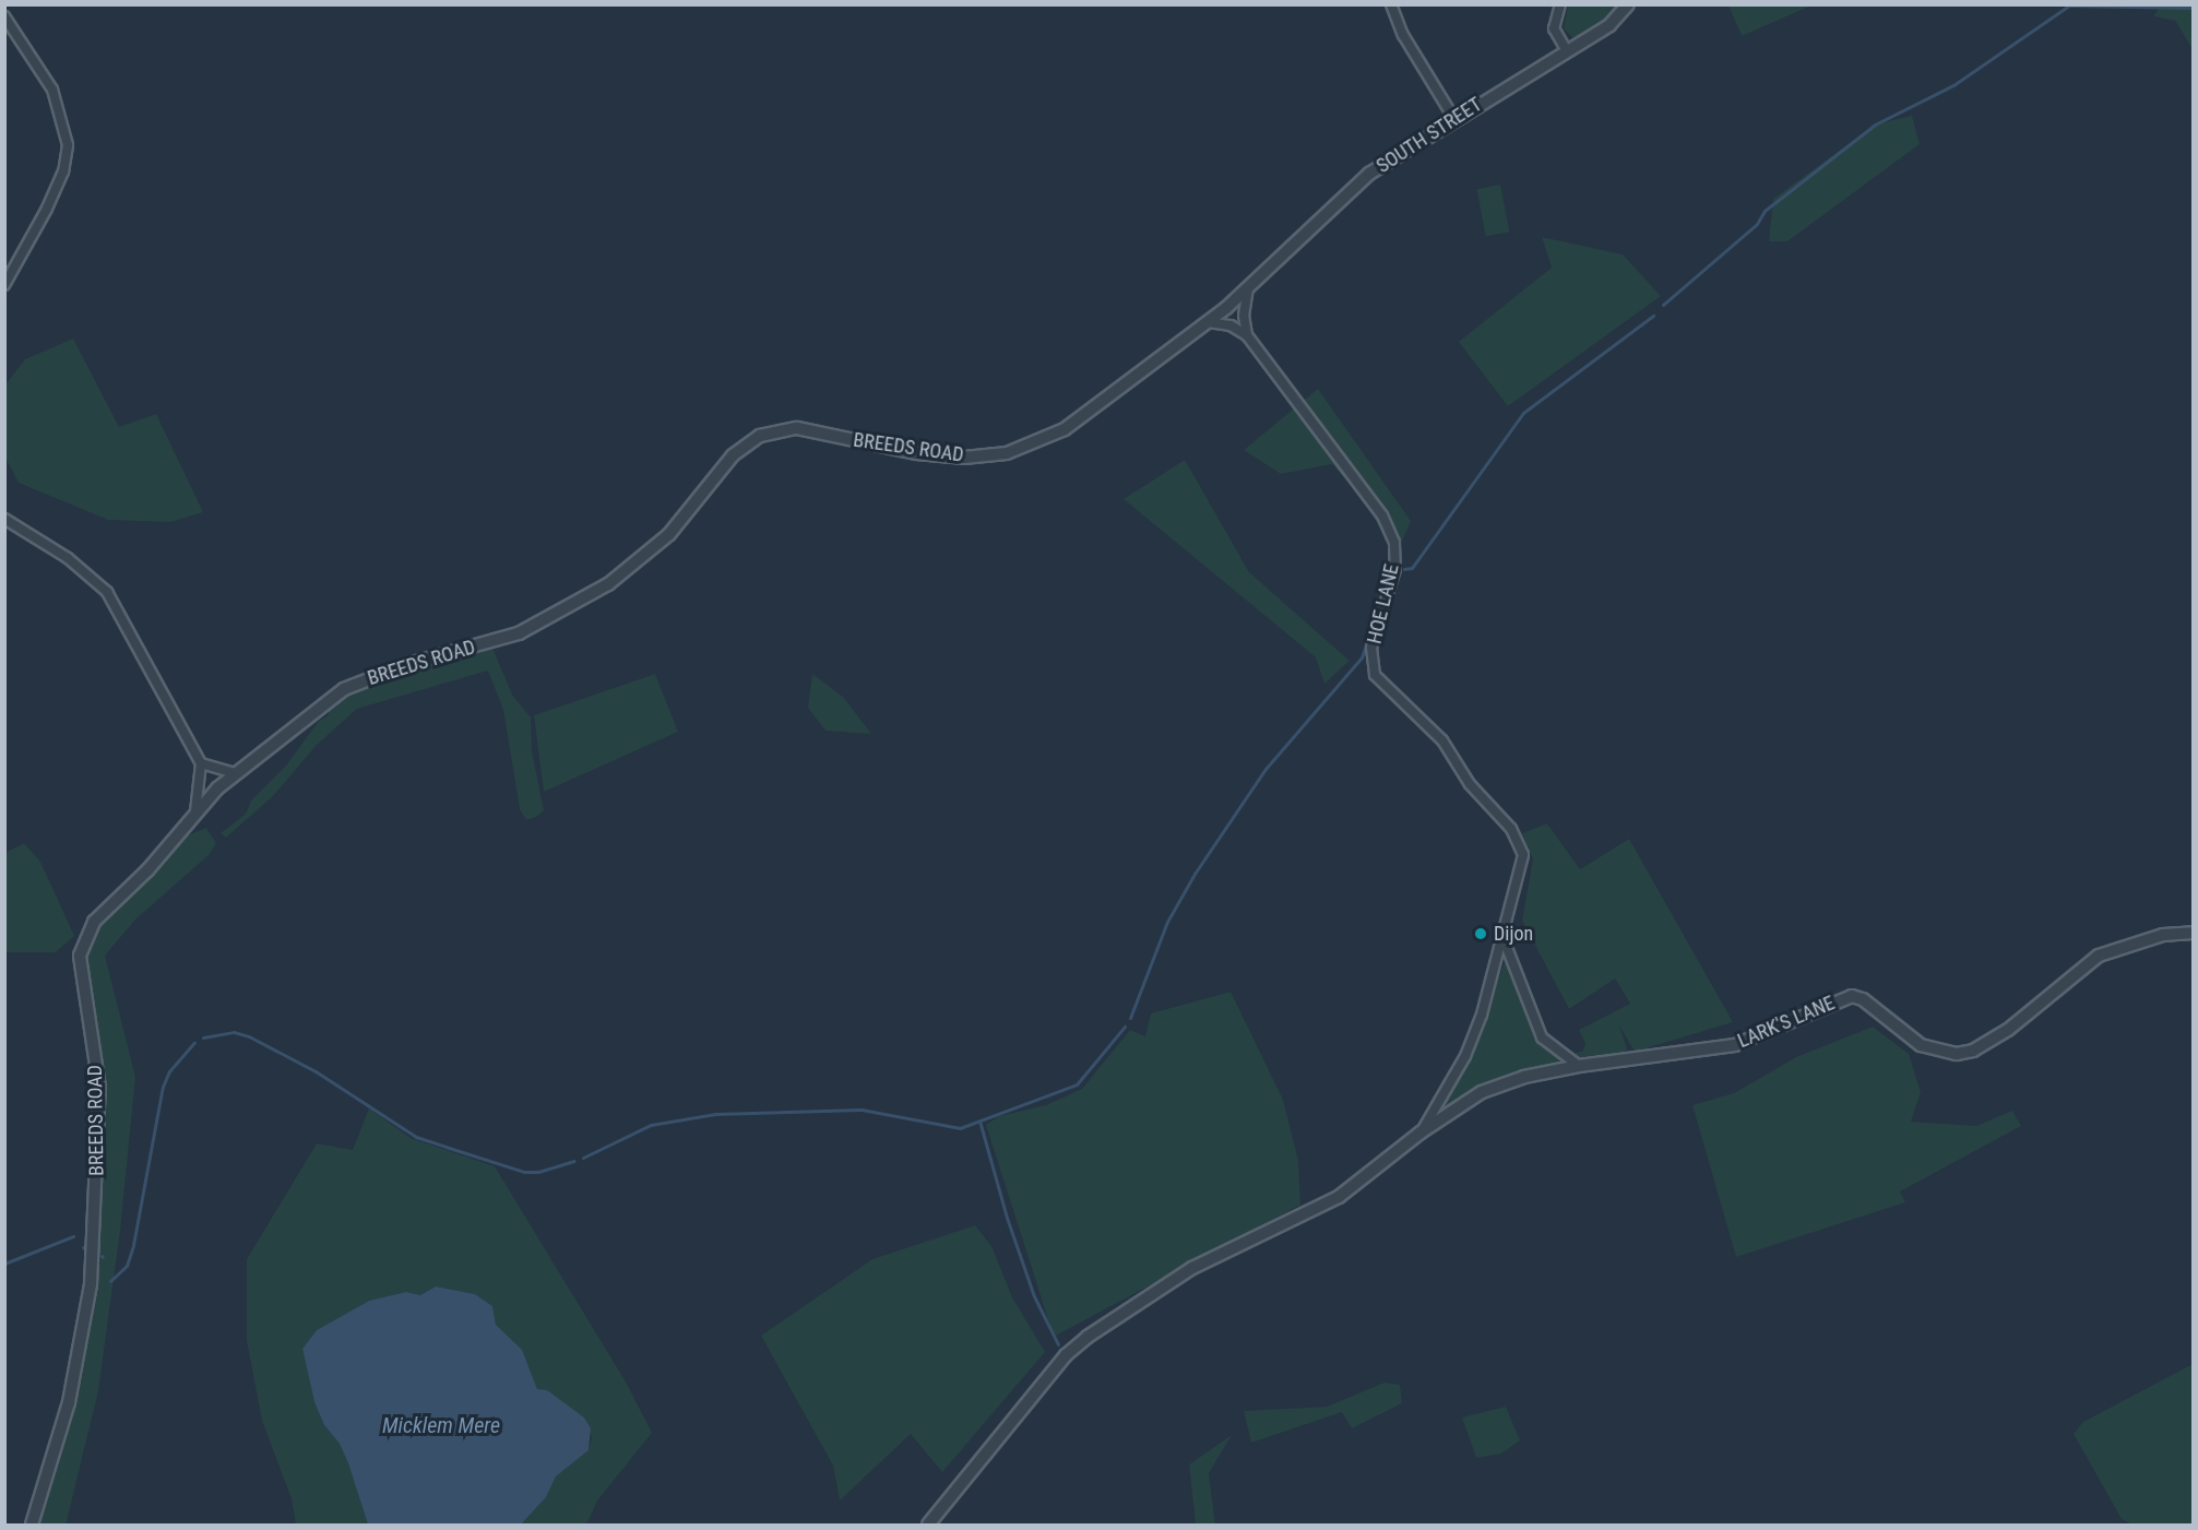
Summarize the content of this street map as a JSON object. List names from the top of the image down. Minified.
{"streets":{"street":["SOUTH STREET","BREEDS ROAD","HOE LANE","LARK'S LANE"]},"crossings":[["SOUTH STREET","BREEDS ROAD"],["HOE LANE","LARK'S LANE"]],"water":["Micklem Mere"],"places":["Dijon"]}
